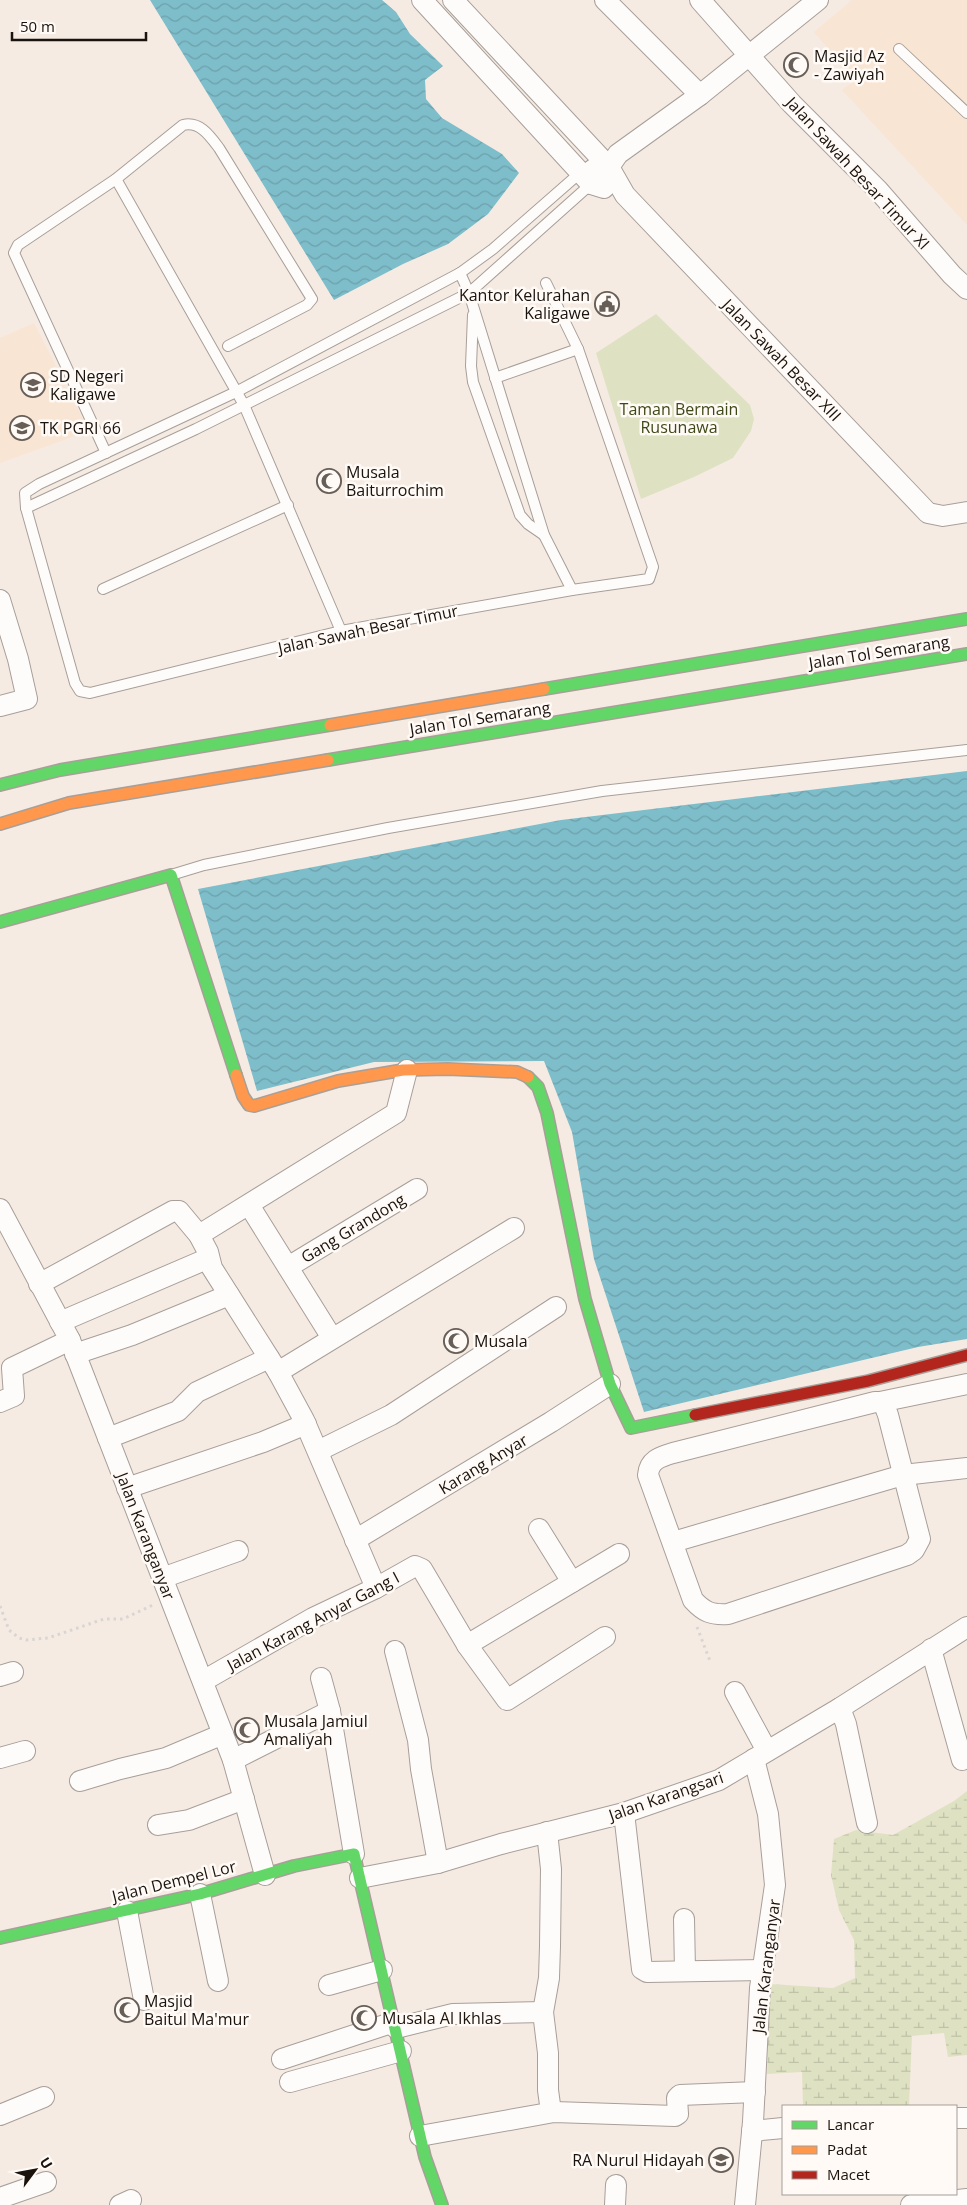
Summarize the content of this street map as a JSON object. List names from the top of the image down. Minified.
{"streets":{"main road":["Jalan Tol Semarang","Jalan Dempel Lor"],"street":["Jalan Sawah Besar Timur XI","Jalan Sawah Besar XIII","Gang Grandong","Karang Anyar","Jalan Karanganyar","Jalan Karang Anyar Gang I","Jalan Karangsari"],"lane":["Jalan Sawah Besar Timur"]},"crossings":[["Jalan Karanganyar","Jalan Karang Anyar Gang I"],["Jalan Karanganyar","Jalan Karangsari"],["Jalan Karanganyar","Jalan Dempel Lor"]],"parks":["Taman Bermain Rusunawa"],"places":{"mosque":["Masjid Az - Zawiyah","Musala Baiturrochim","Musala","Musala Jamiul Amaliyah","Masjid Baitul Ma'mur","Musala Al Ikhlas"],"public building":["Kantor Kelurahan Kaligawe"],"school or university":["SD Negeri Kaligawe","TK PGRI 66","RA Nurul Hidayah"]},"legend":["Lancar","Padat","Macet"],"scale_bar":"50 m","north":"top right"}
